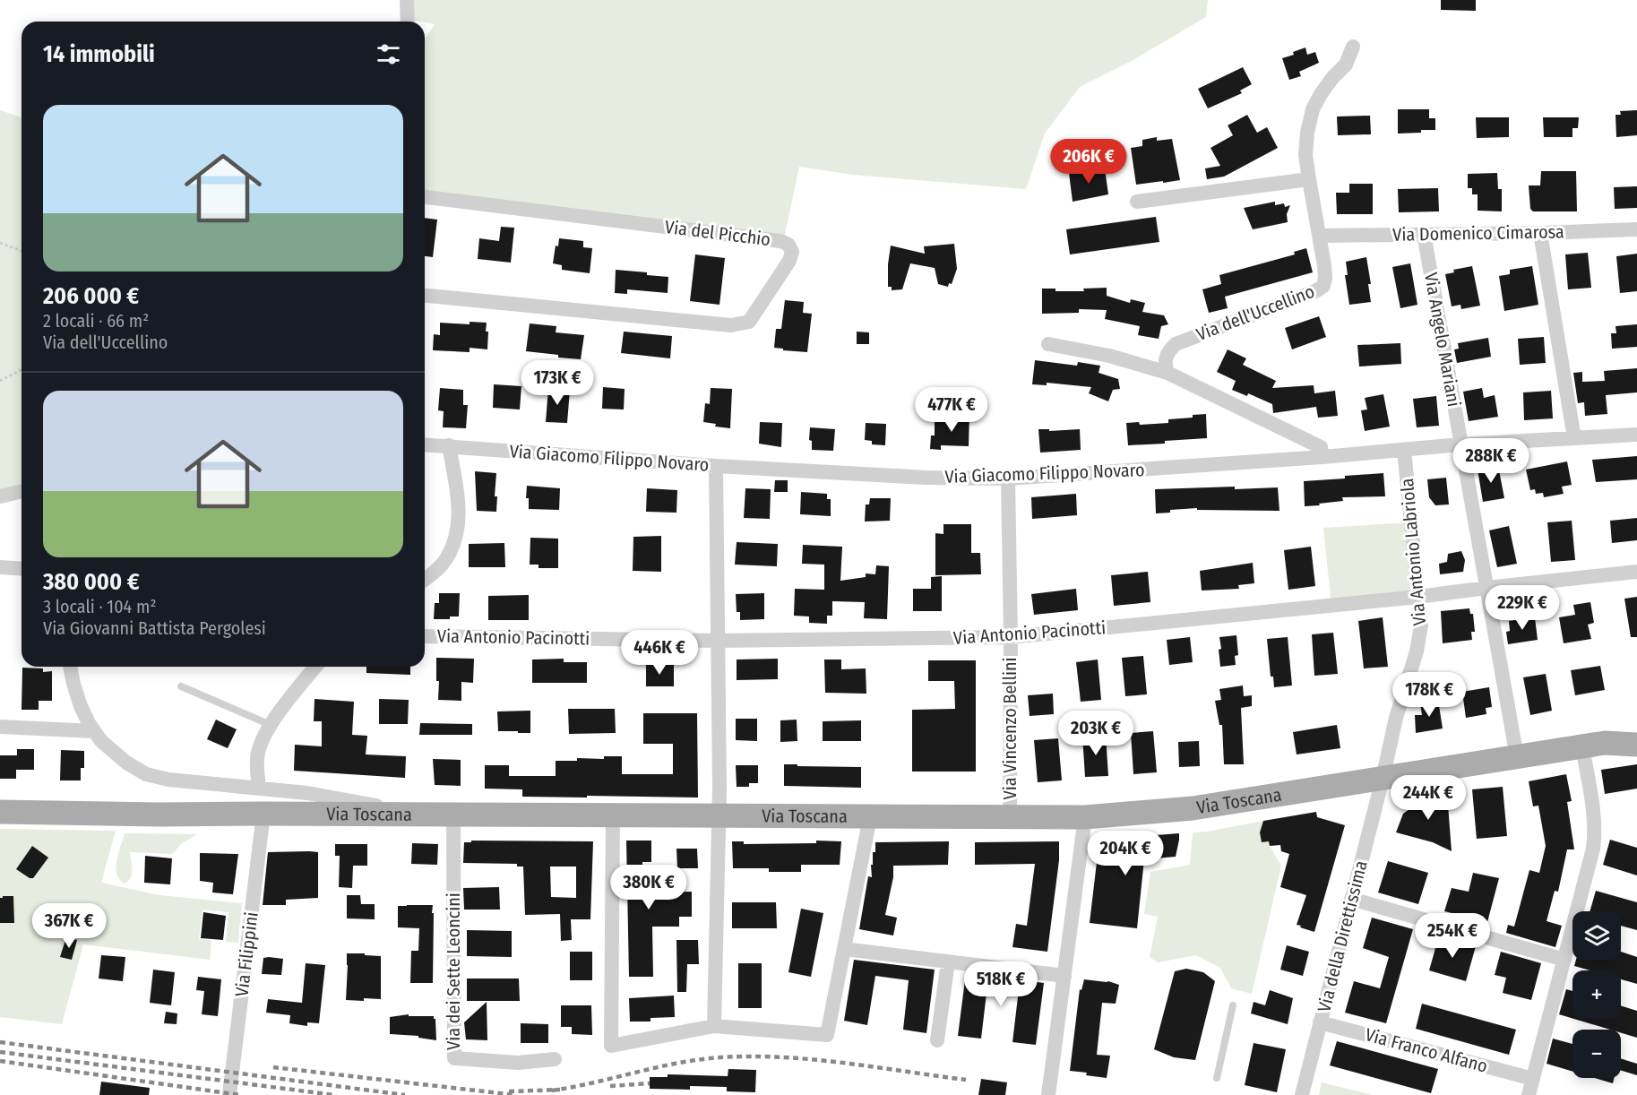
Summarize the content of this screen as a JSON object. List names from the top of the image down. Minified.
{"streets":{"main road":["Via Toscana"],"street":["Via del Picchio","Via Domenico Cimarosa","Via dell'Uccellino","Via Angelo Mariani","Via Giacomo Filippo Novaro","Via Antonio Labriola","Via Antonio Pacinotti","Via Vincenzo Bellini","Via della Direttissima","Via Filippini","Via dei Sette Leoncini","Via Franco Alfano"]},"crossings":[["Via Domenico Cimarosa","Via dell'Uccellino"],["Via Domenico Cimarosa","Via Angelo Mariani"],["Via Angelo Mariani","Via Giacomo Filippo Novaro"],["Via Angelo Mariani","Via Antonio Pacinotti"],["Via Angelo Mariani","Via Toscana"],["Via Giacomo Filippo Novaro","Via Antonio Labriola"],["Via Giacomo Filippo Novaro","Via Vincenzo Bellini"],["Via Antonio Labriola","Via Antonio Pacinotti"],["Via Antonio Labriola","Via Toscana"],["Via Antonio Labriola","Via della Direttissima"],["Via Antonio Pacinotti","Via Vincenzo Bellini"],["Via Vincenzo Bellini","Via Toscana"],["Via Toscana","Via della Direttissima"],["Via Toscana","Via Filippini"],["Via Toscana","Via dei Sette Leoncini"],["Via della Direttissima","Via Franco Alfano"]],"page":{"heading":"14 immobili","list":[{"name":"206 000 €","note":"2 locali · 66 m² · Via dell'Uccellino"},{"name":"380 000 €","note":"3 locali · 104 m² · Via Giovanni Battista Pergolesi"}],"price":["206K €","173K €","477K €","288K €","229K €","446K €","178K €","203K €","244K €","204K €","380K €","367K €","254K €","518K €"],"map_buttons":["+","−"]}}
